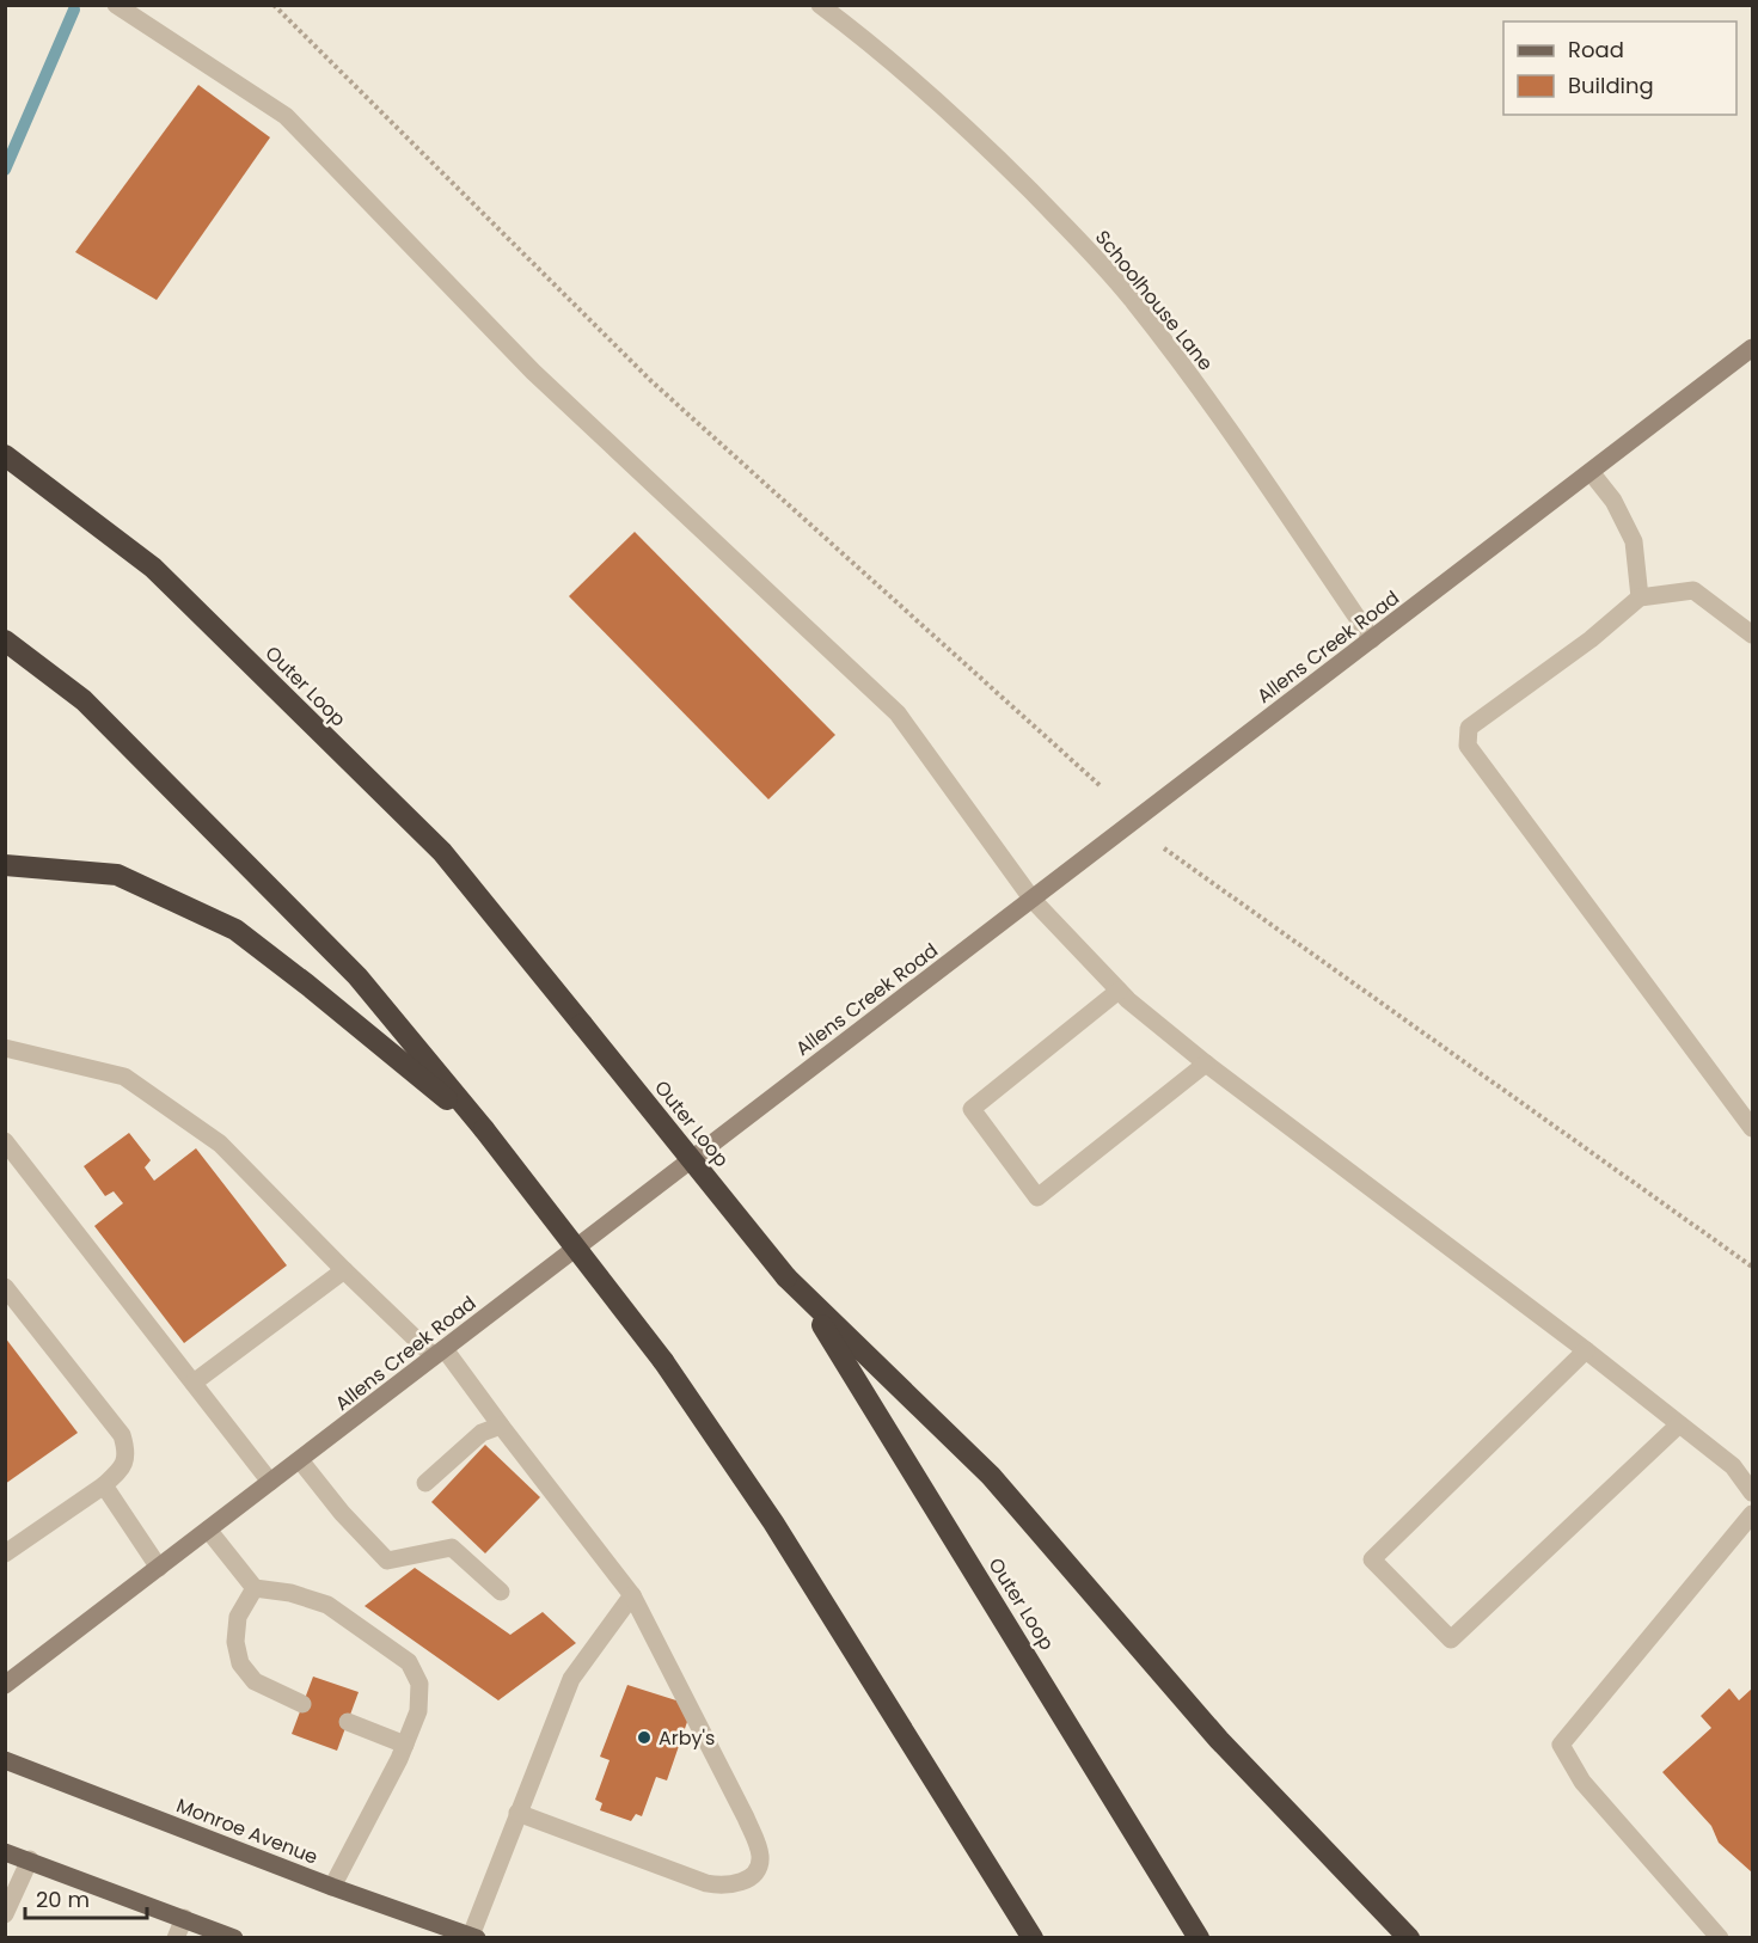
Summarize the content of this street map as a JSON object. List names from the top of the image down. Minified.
{"streets":{"highway":["Outer Loop"],"main road":["Monroe Avenue"],"street":["Schoolhouse Lane","Allens Creek Road"]},"crossings":[["Schoolhouse Lane","Allens Creek Road"]],"places":["Arby's"],"legend":["Road","Building"],"scale_bar":"20 m"}
